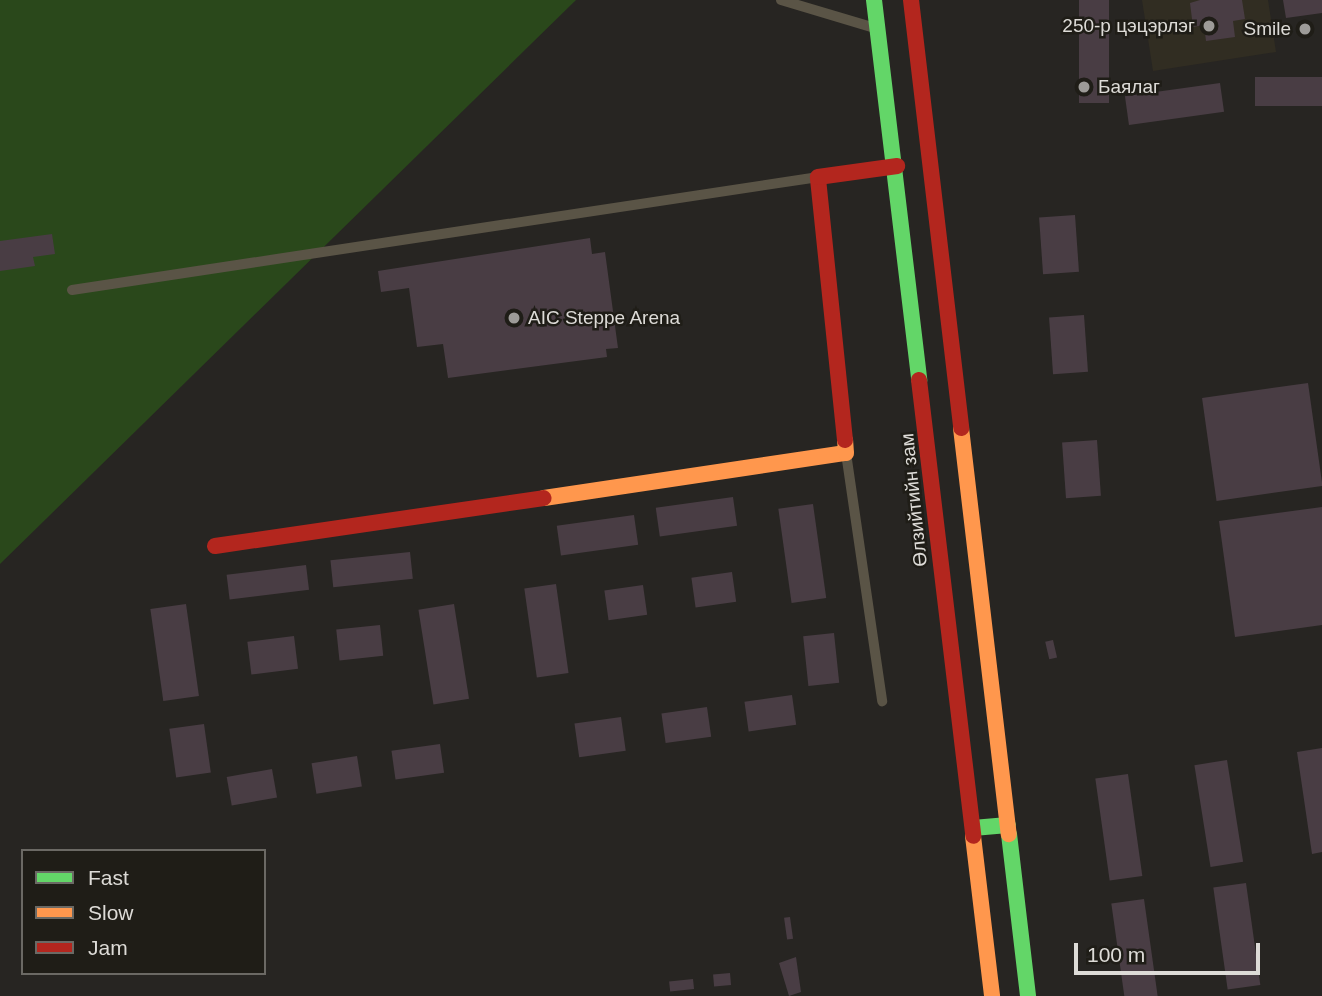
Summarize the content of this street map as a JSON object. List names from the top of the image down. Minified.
{"streets":{"main road":["Өлзийтийн зам"]},"places":["250-р цэцэрлэг","Smile","Баялаг","AIC Steppe Arena"],"legend":["Fast","Slow","Jam"],"scale_bar":"100 m"}
